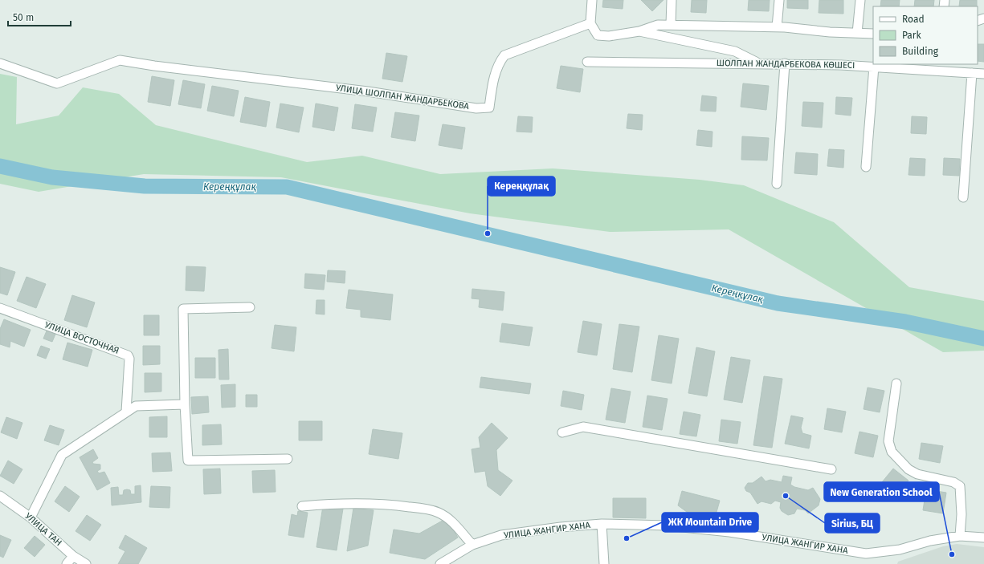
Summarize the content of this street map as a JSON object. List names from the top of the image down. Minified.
{"streets":{"street":["ШОЛПАН ЖАНДАРБЕКОВА КӨШЕСІ","УЛИЦА ШОЛПАН ЖАНДАРБЕКОВА","УЛИЦА ВОСТОЧНАЯ","УЛИЦА ТАН","УЛИЦА ЖАНГИР ХАНА"]},"water":["Кереңқұлақ"],"places":["Кереңқұлақ","Sirius, БЦ","ЖК Mountain Drive","New Generation School"],"legend":["Road","Park","Building"],"scale_bar":"50 m"}
